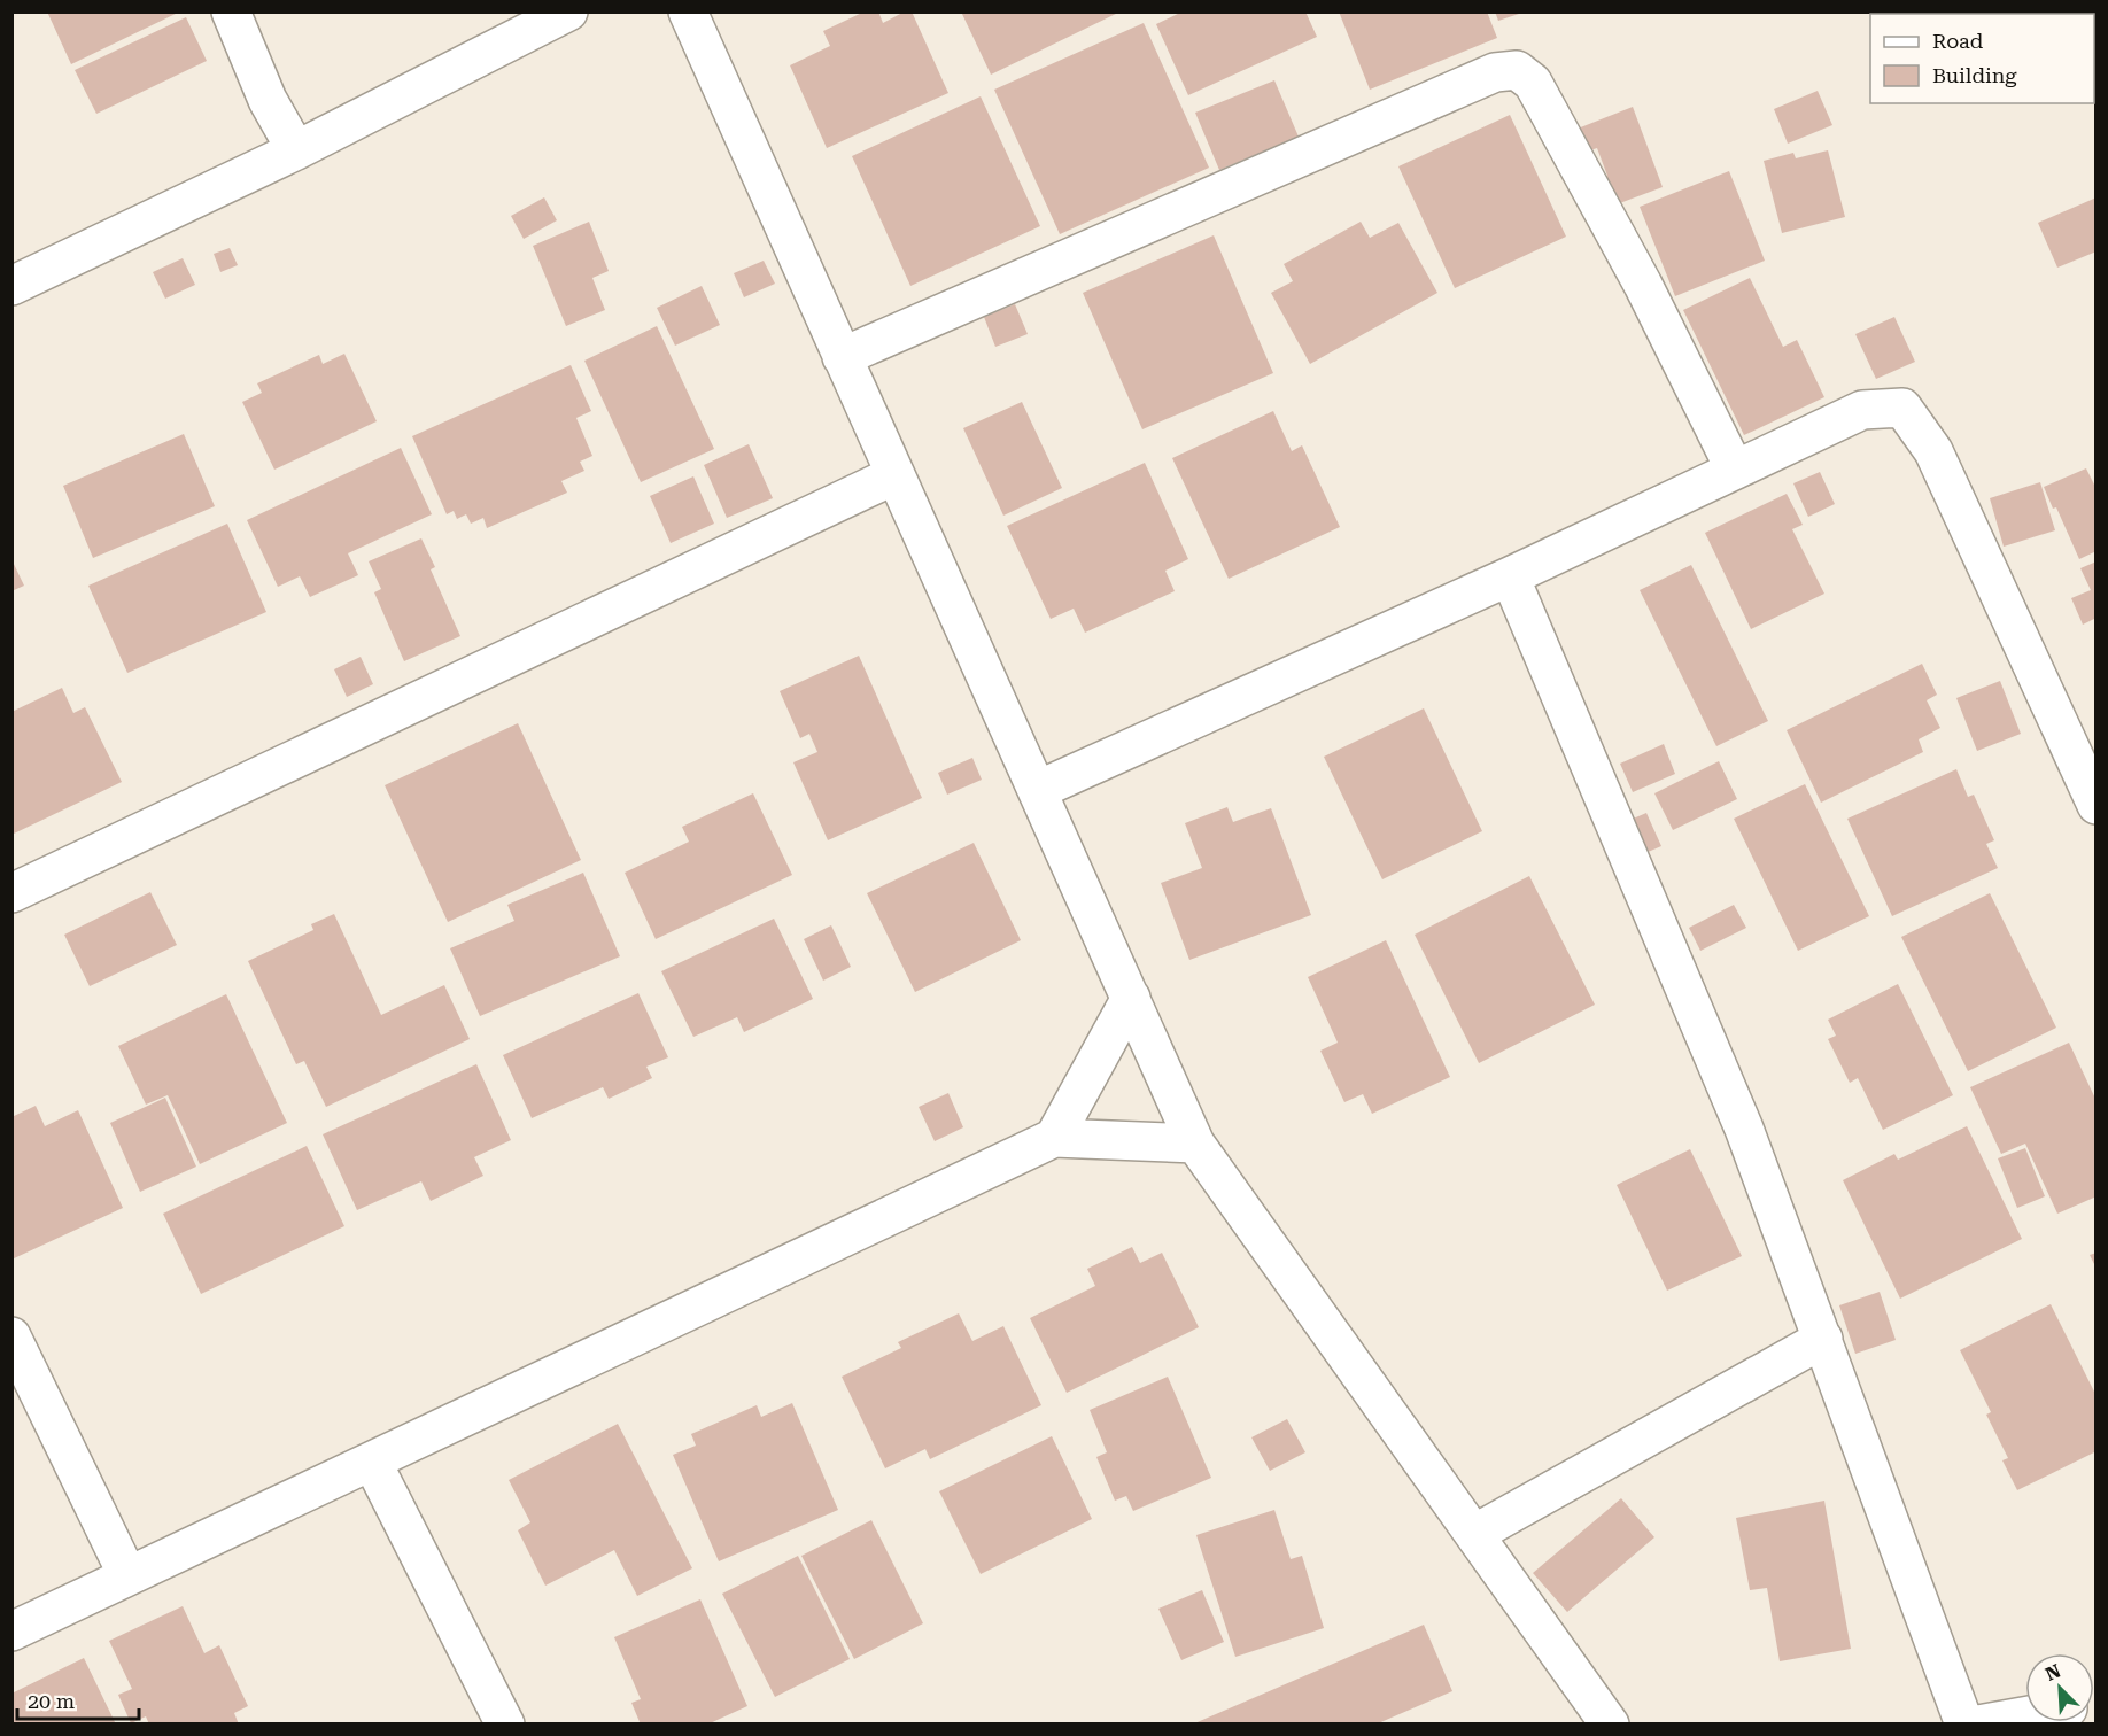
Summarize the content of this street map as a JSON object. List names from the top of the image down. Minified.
{"legend":["Road","Building"],"scale_bar":"20 m","north":"top left"}
